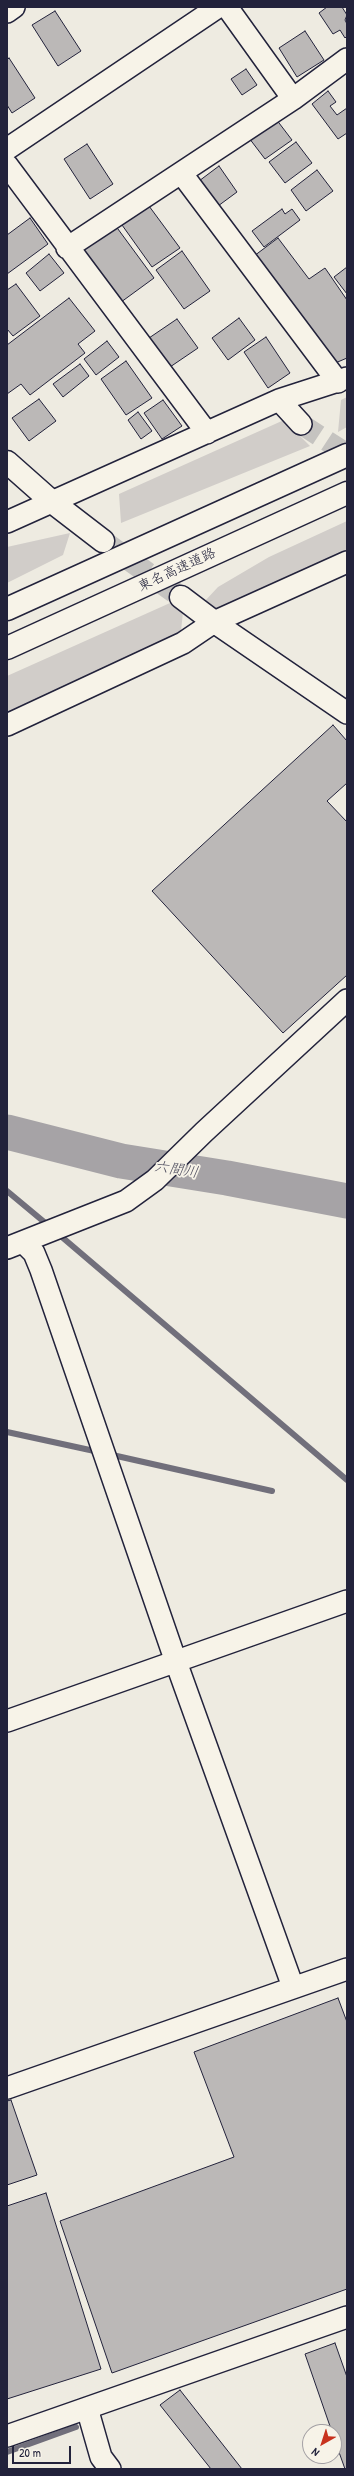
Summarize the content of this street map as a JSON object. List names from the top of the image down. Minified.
{"streets":{"main road":["東名高速道路"]},"water":["六間川"],"scale_bar":"20 m","north":"bottom left"}
